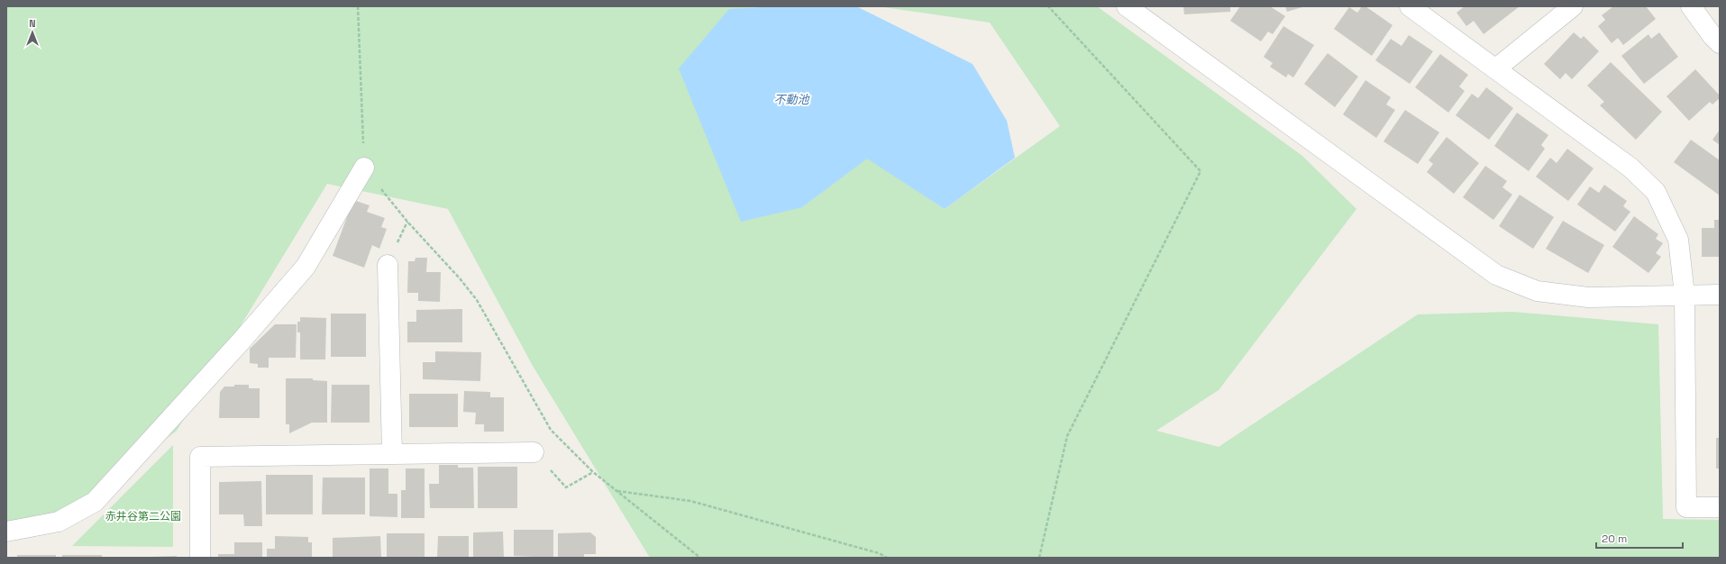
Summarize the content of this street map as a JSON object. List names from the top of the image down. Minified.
{"water":["不動池"],"parks":["赤井谷第二公園"],"scale_bar":"20 m","north":"top"}
